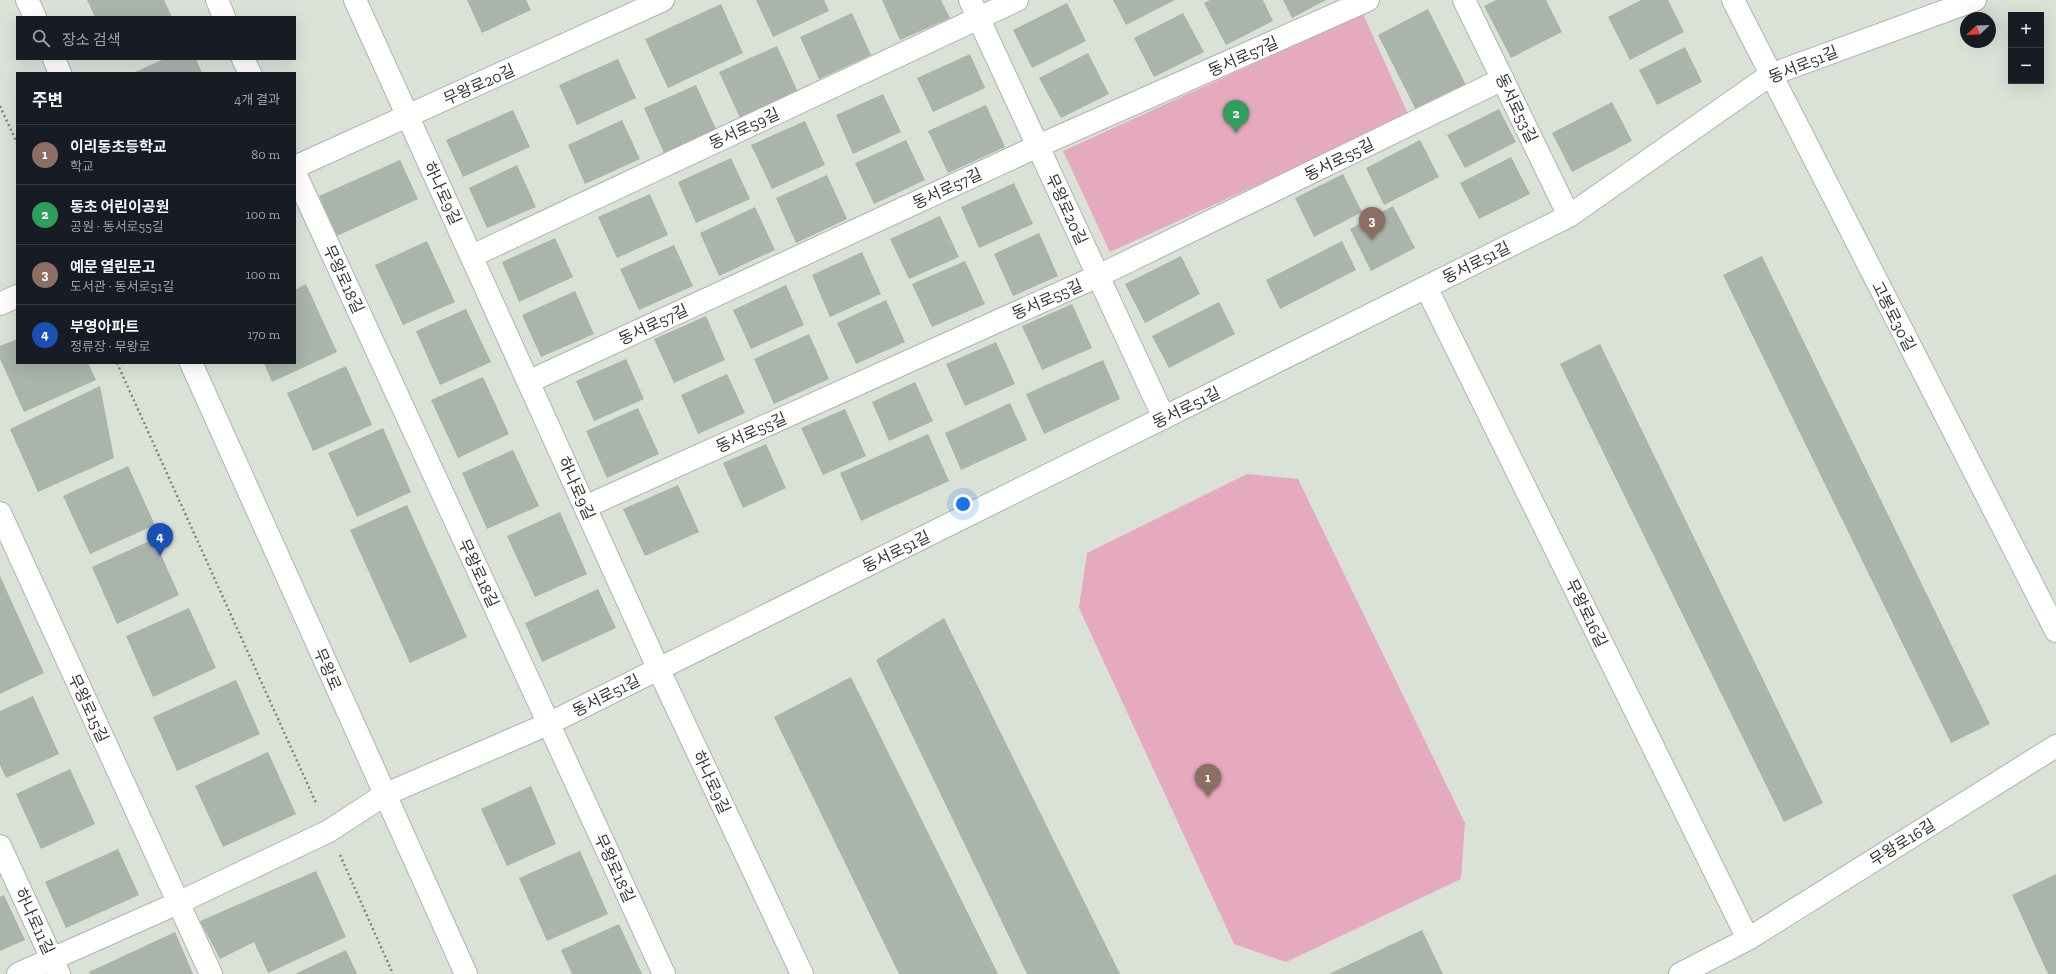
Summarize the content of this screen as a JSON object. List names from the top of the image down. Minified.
{"streets":{"street":["동서로57길","동서로51길","무왕로20길","동서로53길","동서로59길","동서로55길","하나로9길","무왕로18길","고봉로30길","무왕로16길","무왕로","무왕로15길","하나로11길"]},"crossings":[["동서로57길","무왕로20길"],["동서로57길","하나로9길"],["동서로51길","무왕로20길"],["동서로51길","동서로53길"],["동서로51길","하나로9길"],["동서로51길","무왕로18길"],["동서로51길","고봉로30길"],["동서로51길","무왕로16길"],["동서로51길","무왕로"],["무왕로20길","동서로59길"],["무왕로20길","동서로55길"],["무왕로20길","하나로9길"],["동서로53길","동서로55길"],["동서로59길","하나로9길"],["동서로55길","하나로9길"]],"north":"bottom left","page":{"map_buttons":["+","−"],"search":"장소 검색","heading":["주변","4개 결과"],"pins":["2","3","4","1"],"list":[{"mark":"1","name":"이리동초등학교","note":"학교","value":"80 m"},{"mark":"2","name":"동초 어린이공원","note":"공원 · 동서로55길","value":"100 m"},{"mark":"3","name":"예문 열린문고","note":"도서관 · 동서로51길","value":"100 m"},{"mark":"4","name":"부영아파트","note":"정류장 · 무왕로","value":"170 m"}]}}
